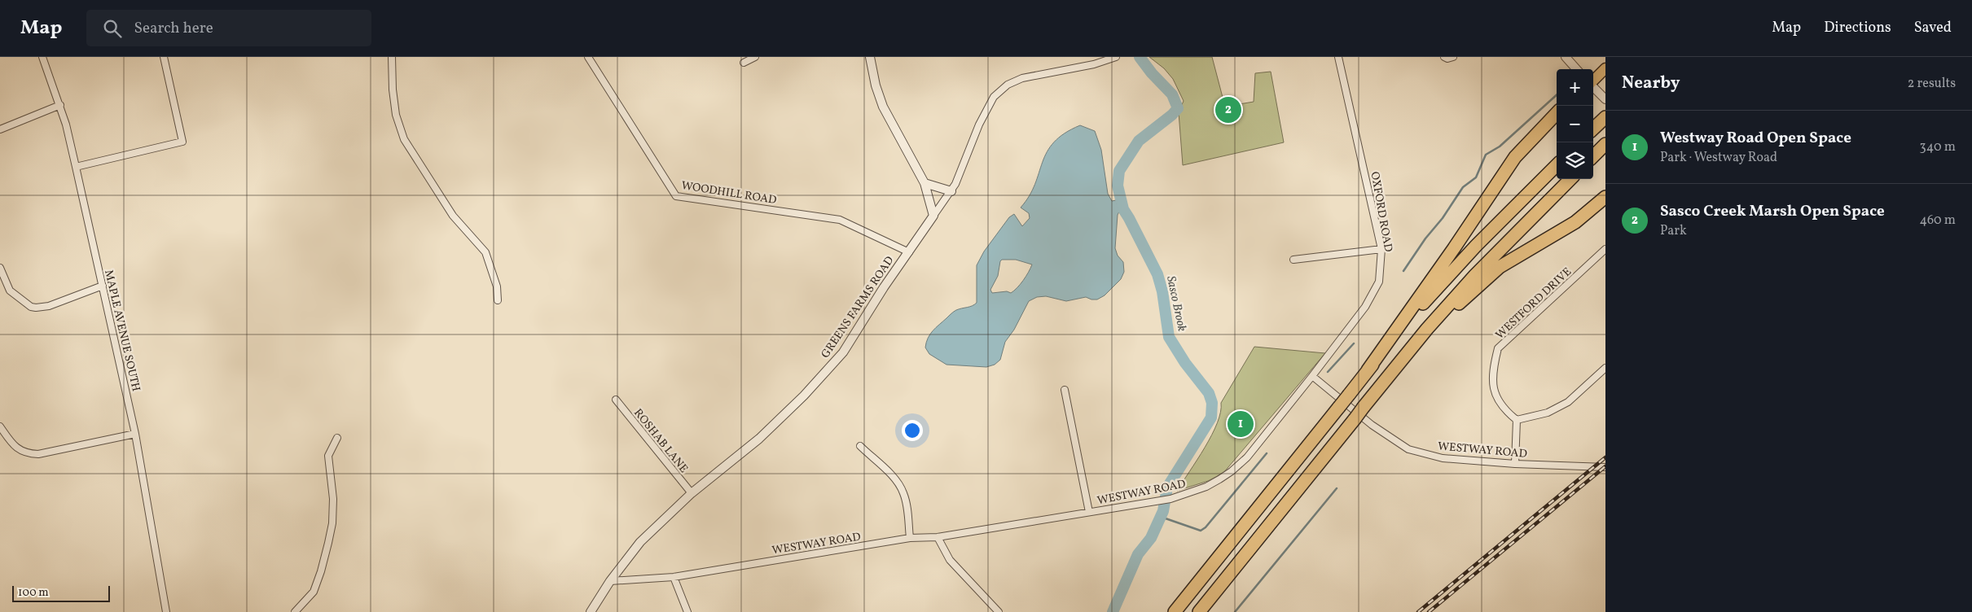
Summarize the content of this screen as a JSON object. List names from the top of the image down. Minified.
{"streets":{"street":["WOODHILL ROAD","OXFORD ROAD","WESTFORD DRIVE","GREENS FARMS ROAD","MAPLE AVENUE SOUTH","ROSHAB LANE","WESTWAY ROAD"]},"crossings":[["WOODHILL ROAD","GREENS FARMS ROAD"],["OXFORD ROAD","WESTWAY ROAD"],["GREENS FARMS ROAD","ROSHAB LANE"],["GREENS FARMS ROAD","WESTWAY ROAD"]],"water":["Sasco Brook"],"scale_bar":"100 m","page":{"header":"Map","search":"Search here","nav":["Map","Directions","Saved"],"heading":["Nearby","2 results"],"map_buttons":["+","−"],"pins":["2","1"],"list":[{"mark":"1","name":"Westway Road Open Space","note":"Park · Westway Road","value":"340 m"},{"mark":"2","name":"Sasco Creek Marsh Open Space","note":"Park","value":"460 m"}],"scale":"100 m"}}
